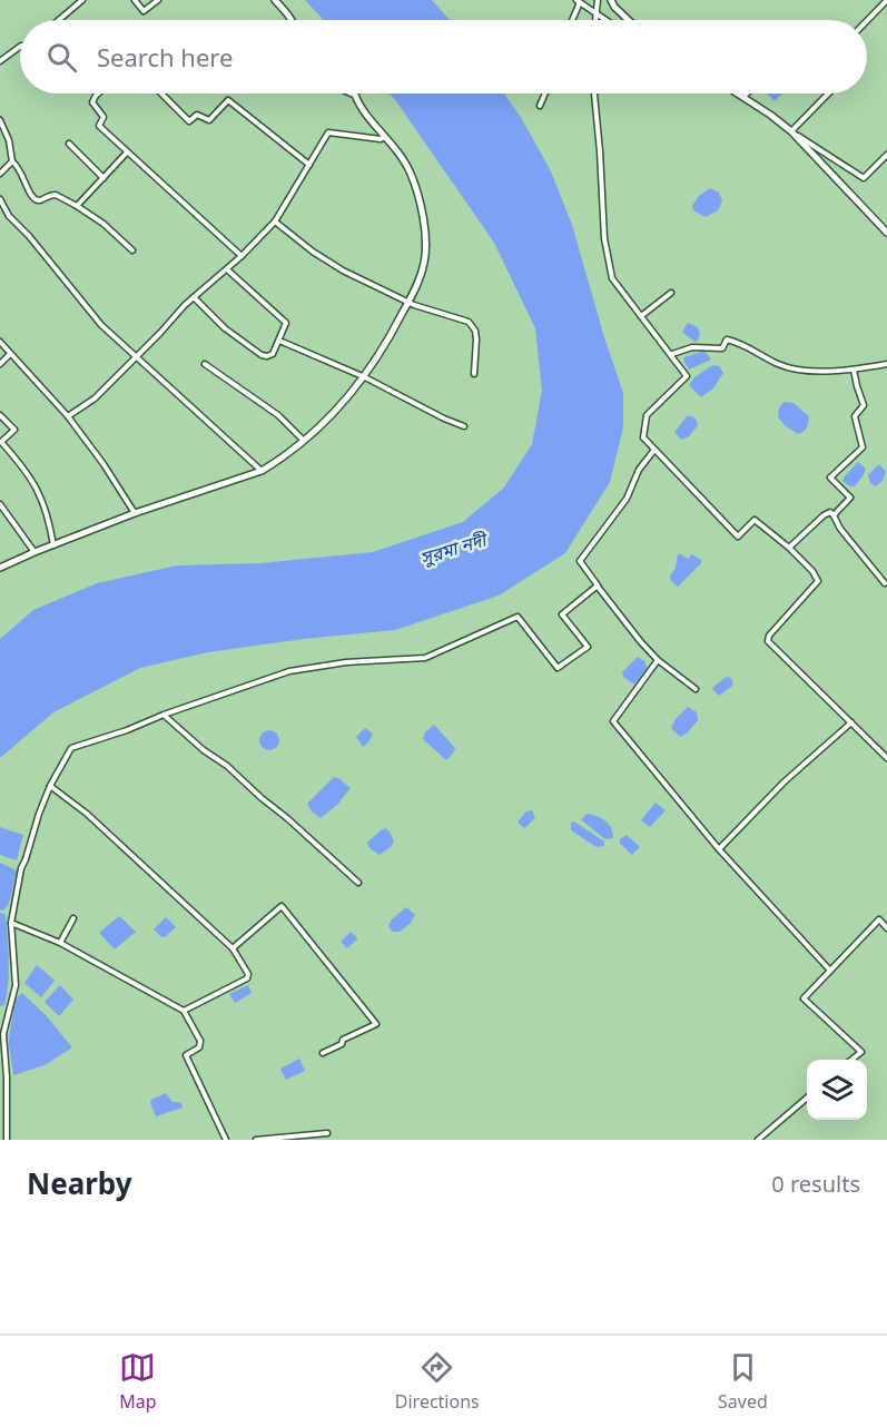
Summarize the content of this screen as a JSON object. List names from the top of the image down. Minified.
{"water":["সুরমা নদী"],"page":{"search":"Search here","heading":["Nearby","0 results"],"nav":["Map","Directions","Saved"]}}
